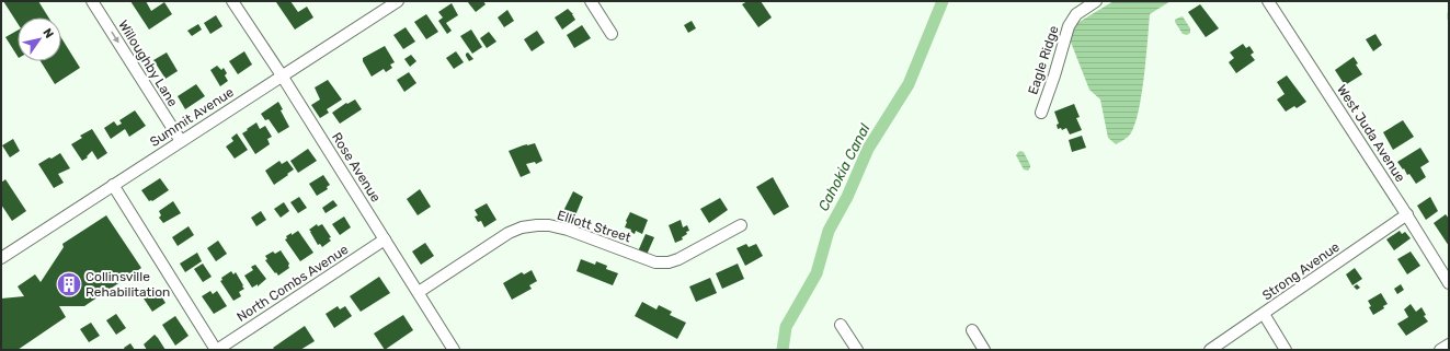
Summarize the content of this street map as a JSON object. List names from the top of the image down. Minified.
{"streets":{"street":["Eagle Ridge","Willoughby Lane","Summit Avenue","West Juda Avenue","Rose Avenue","Elliott Street","Strong Avenue","North Combs Avenue"]},"crossings":[["Willoughby Lane","Summit Avenue"],["Summit Avenue","Rose Avenue"],["West Juda Avenue","Strong Avenue"],["Rose Avenue","Elliott Street"],["Rose Avenue","North Combs Avenue"]],"one_way":["Willoughby Lane"],"water":["Cahokia Canal"],"places":{"building":["Collinsville Rehabilitation"]},"north":"top right"}
